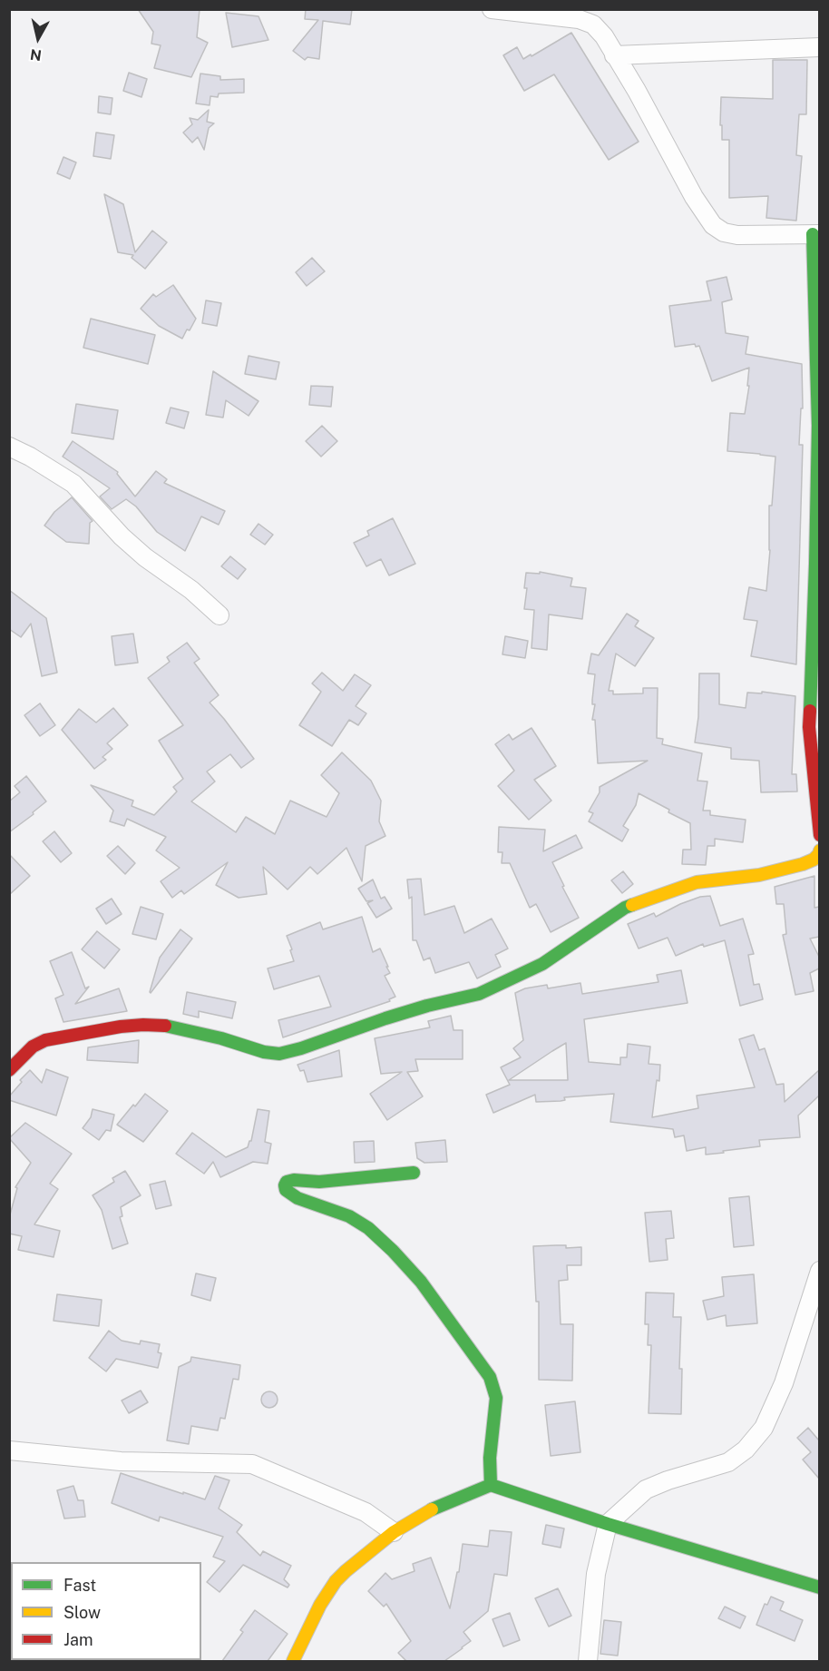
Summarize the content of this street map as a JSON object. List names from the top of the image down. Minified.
{"legend":["Fast","Slow","Jam"],"north":"bottom"}
